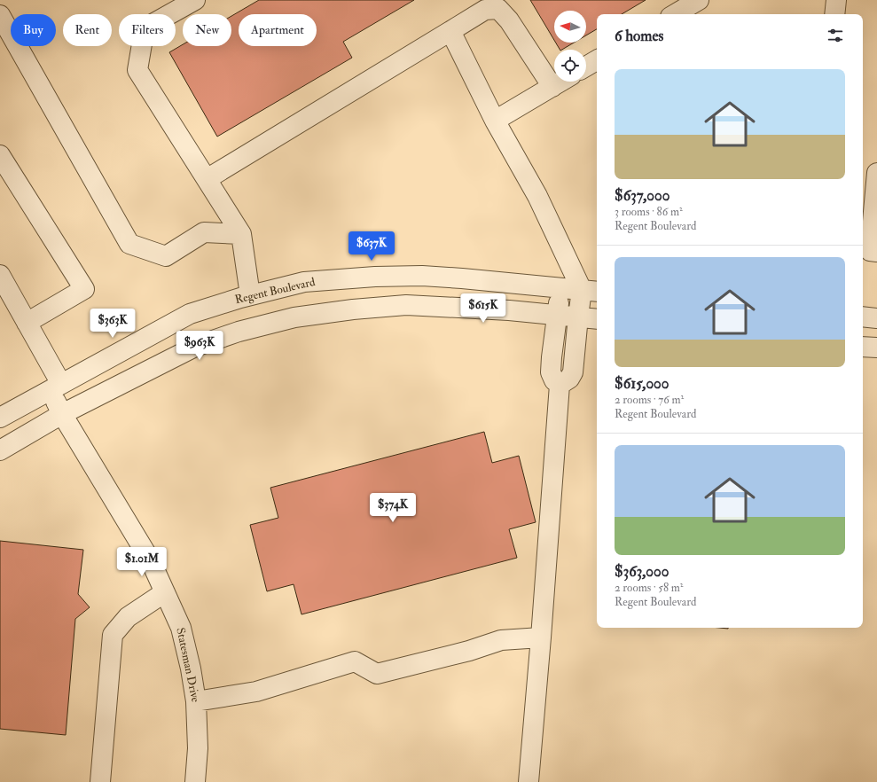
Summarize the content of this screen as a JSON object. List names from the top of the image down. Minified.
{"streets":{"street":["Regent Boulevard","Statesman Drive"]},"crossings":[["Regent Boulevard","Statesman Drive"]],"north":"left","page":{"chip":["Buy","Rent","Filters","New","Apartment"],"heading":"6 homes","list":[{"name":"$637,000","note":"3 rooms · 86 m² · Regent Boulevard"},{"name":"$615,000","note":"2 rooms · 76 m² · Regent Boulevard"},{"name":"$363,000","note":"2 rooms · 58 m² · Regent Boulevard"}],"price":["$637K","$615K","$363K","$963K","$374K","$1.01M"]}}
